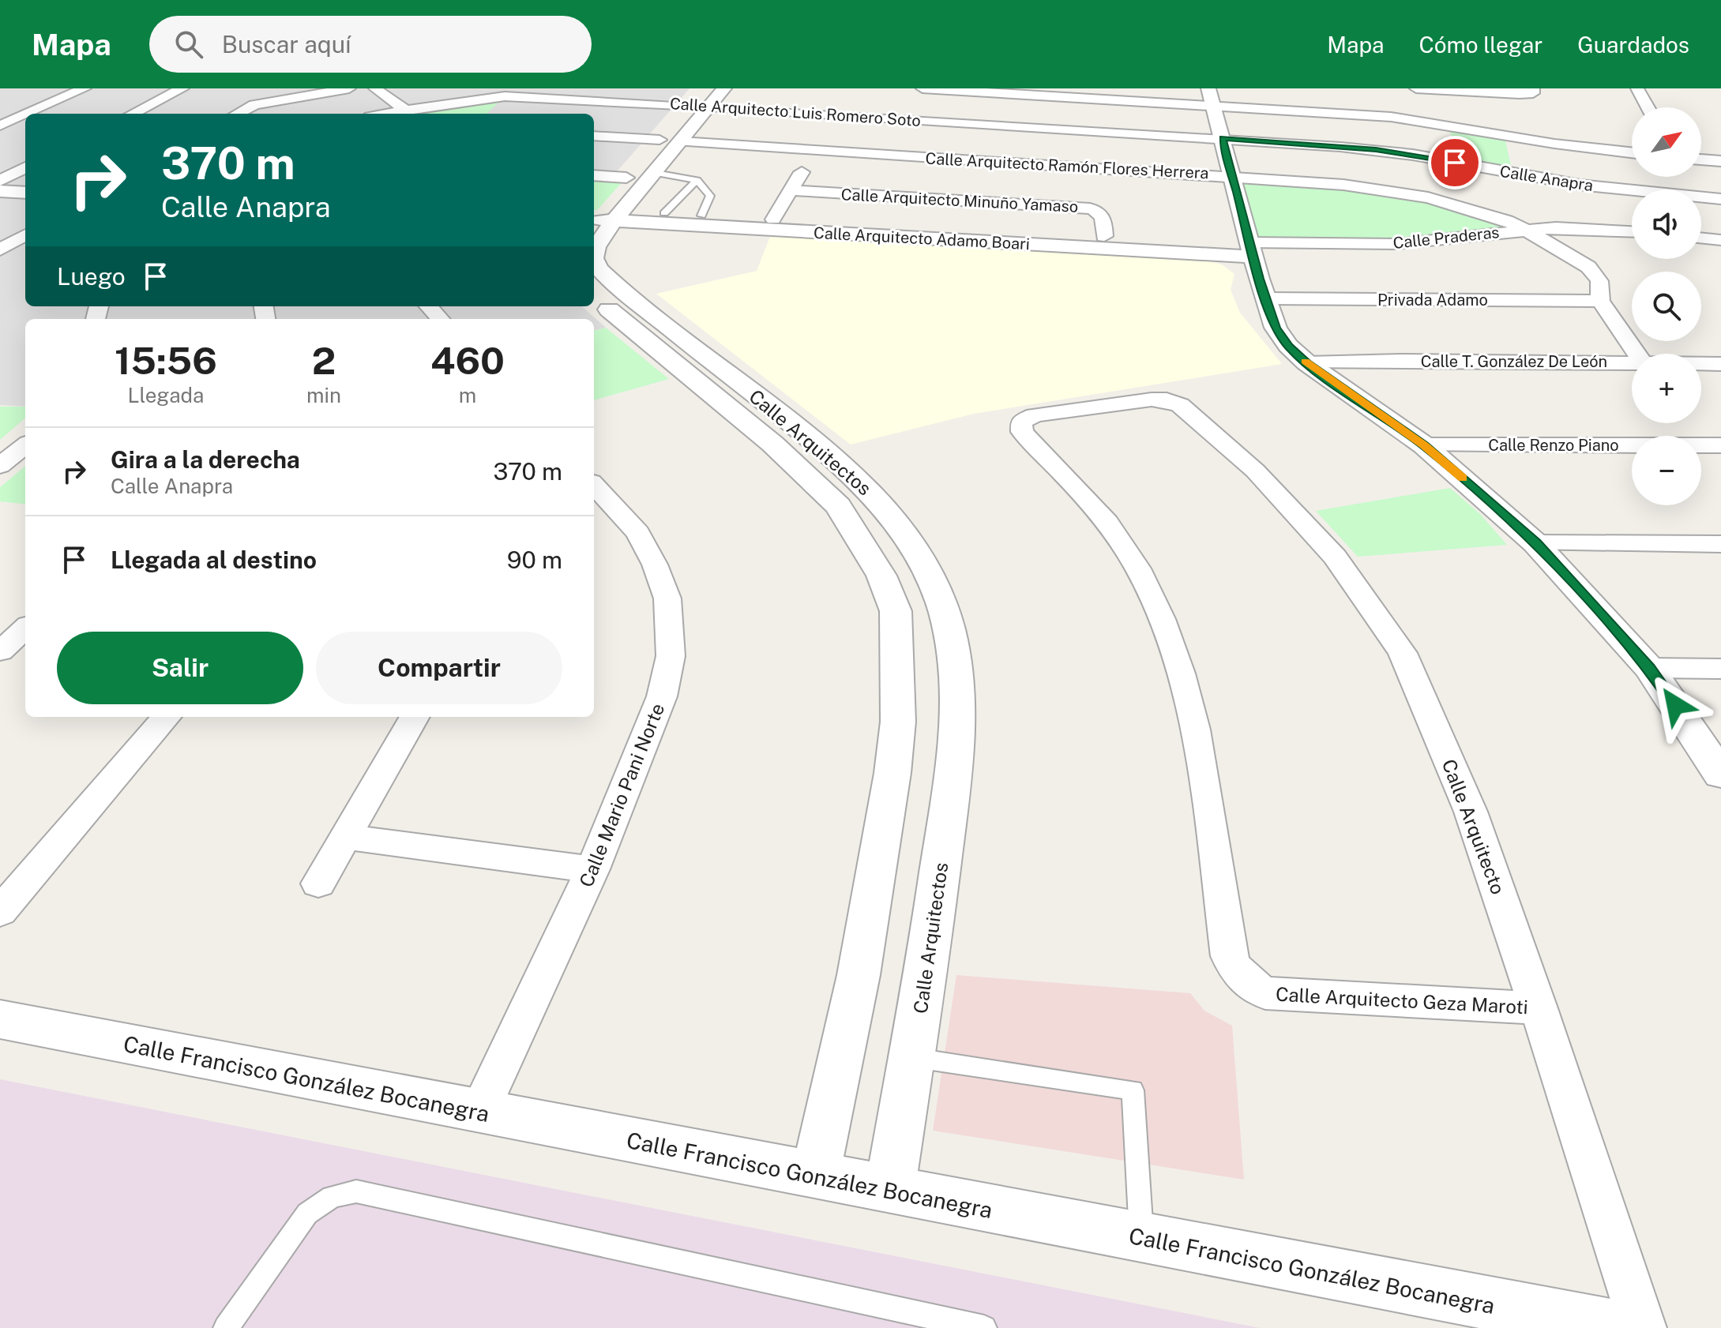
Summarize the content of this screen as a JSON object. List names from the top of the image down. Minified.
{"streets":{"street":["Calle Arquitecto Luis Romero Soto","Calle Arquitecto Ramón Flores Herrera","Calle Anapra","Calle Arquitecto Minuño Yamaso","Calle Praderas","Calle Arquitecto Adamo Boari","Privada Adamo","Calle T. González De León","Calle Arquitectos","Calle Renzo Piano","Calle Mario Pani Norte","Calle Arquitecto","Calle Arquitecto Geza Maroti","Calle Francisco González Bocanegra"]},"crossings":[["Calle Arquitecto Luis Romero Soto","Calle Anapra"],["Calle Arquitecto Luis Romero Soto","Calle Arquitectos"],["Calle Arquitecto Ramón Flores Herrera","Calle Praderas"],["Calle Arquitecto Ramón Flores Herrera","Privada Adamo"],["Calle Arquitecto Ramón Flores Herrera","Calle Arquitectos"],["Calle Arquitecto Minuño Yamaso","Calle Arquitecto Adamo Boari"],["Calle Praderas","Calle Arquitecto Adamo Boari"],["Calle Arquitecto Adamo Boari","Calle Arquitectos"],["Calle Arquitectos","Calle Francisco González Bocanegra"],["Calle Mario Pani Norte","Calle Francisco González Bocanegra"],["Calle Arquitecto","Calle Arquitecto Geza Maroti"]],"north":"top right","page":{"header":"Mapa","search":"Buscar aquí","nav":["Mapa","Cómo llegar","Guardados"],"map_buttons":["+","−"],"turn":["370 m","Calle Anapra"],"then":"Luego","eta":["15:56","Llegada","2","min","460","m"],"list":[{"name":"Gira a la derecha","note":"Calle Anapra","value":"370 m"},{"name":"Llegada al destino","value":"90 m"}],"buttons":["Salir","Compartir"]}}
